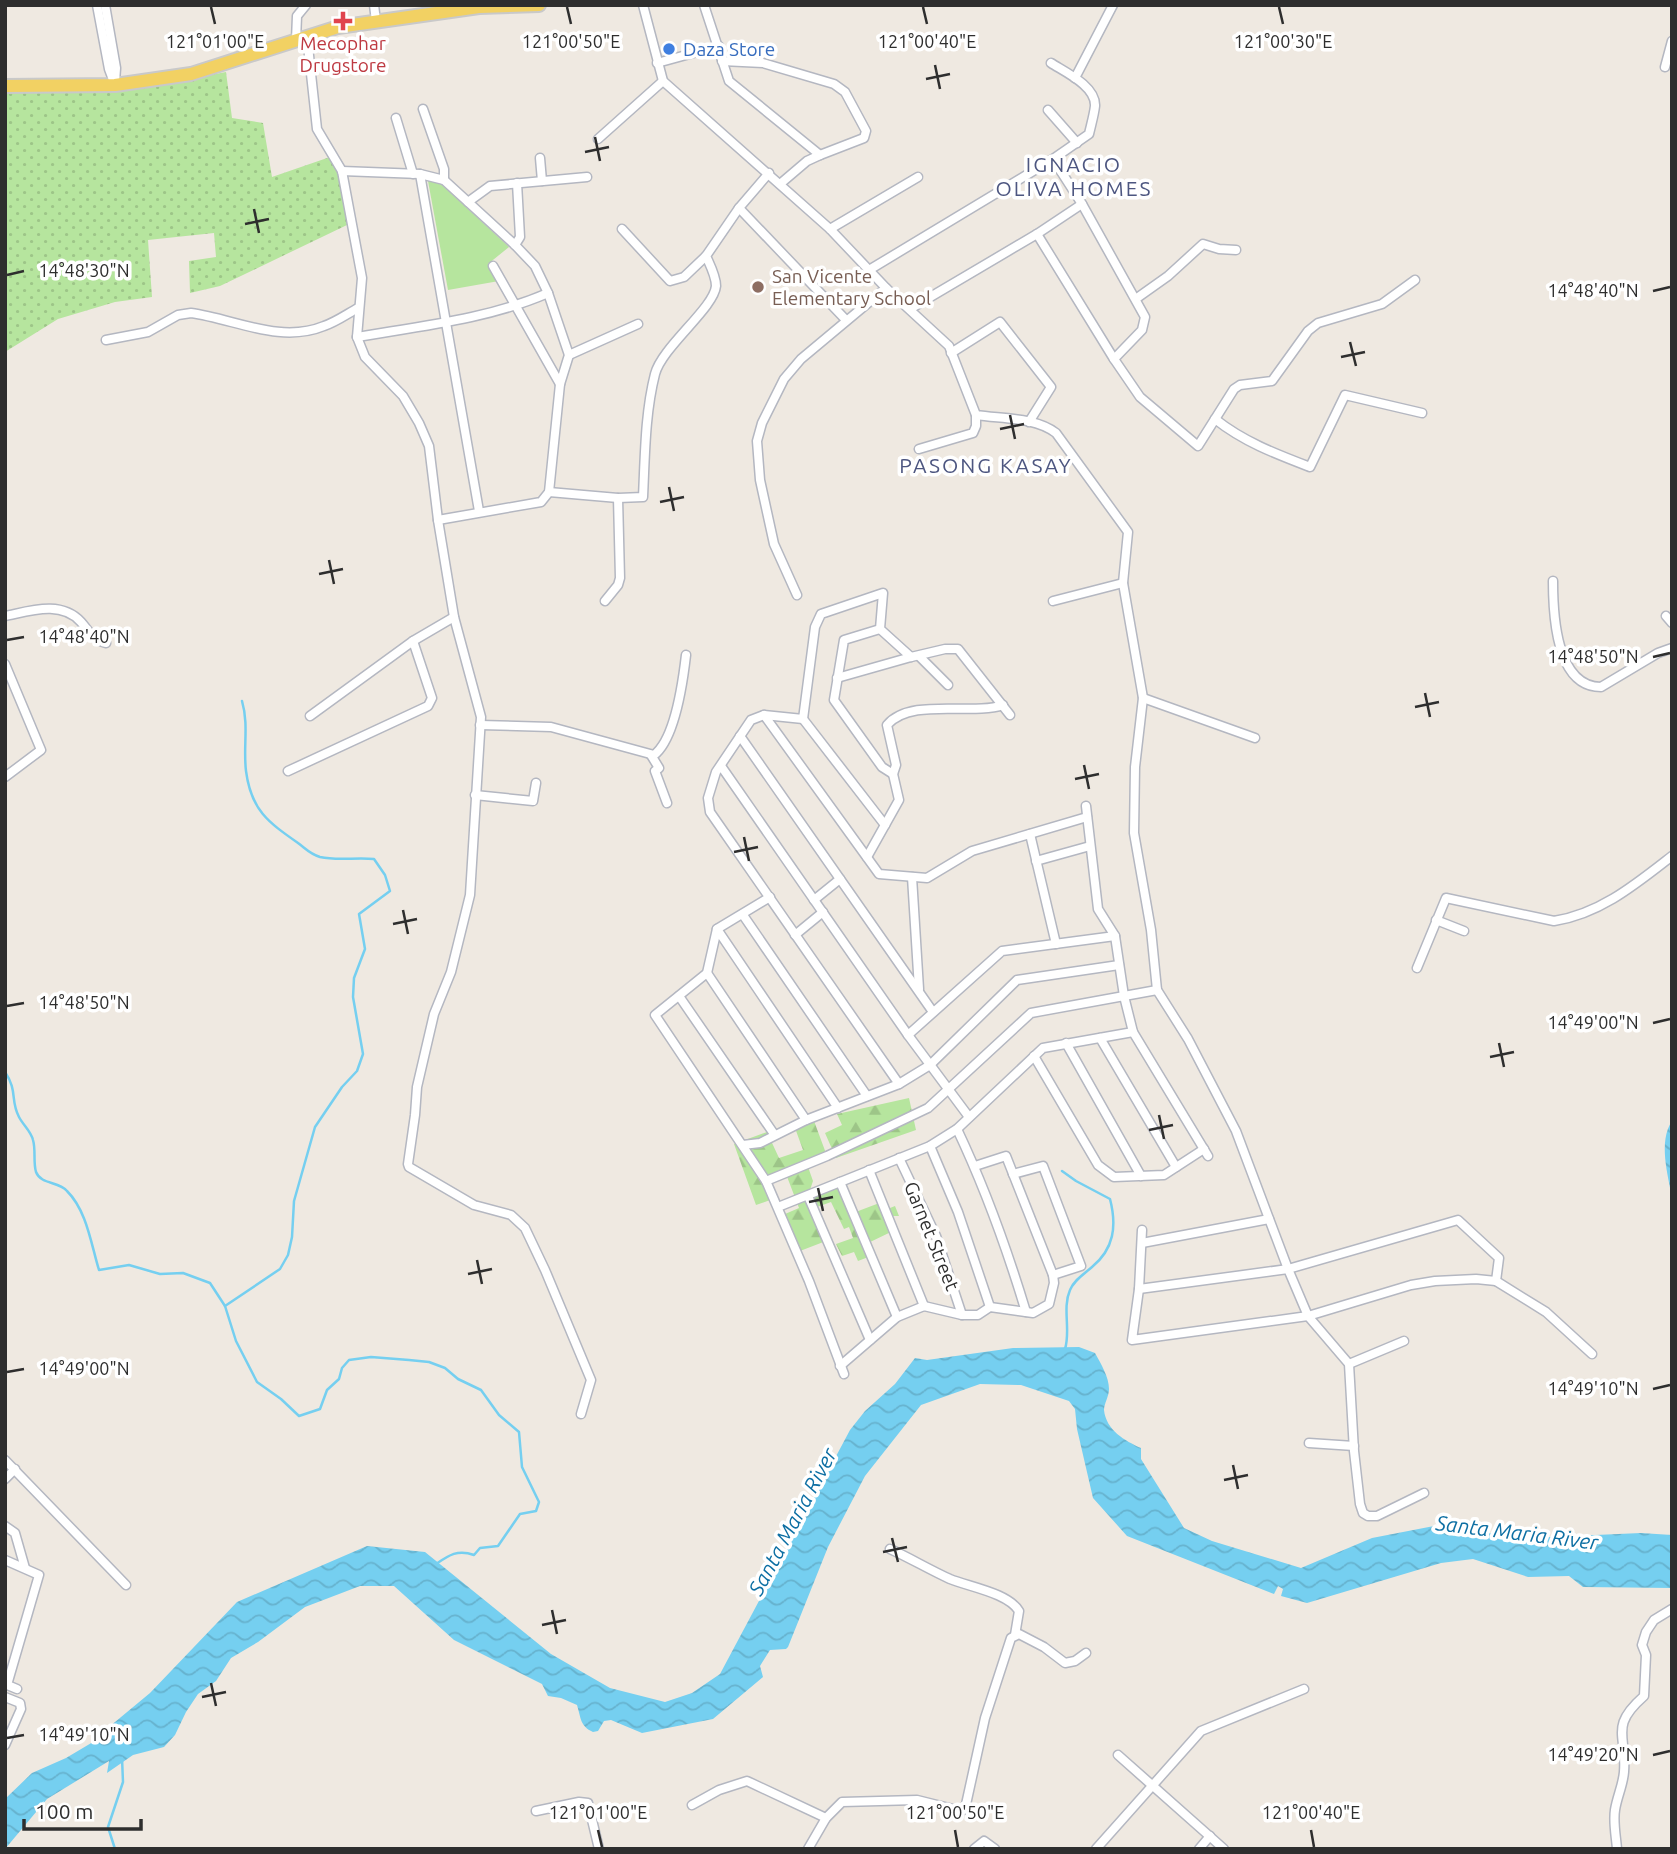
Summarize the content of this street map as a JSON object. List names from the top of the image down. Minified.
{"streets":{"street":["Garnet Street"]},"districts":["IGNACIO OLIVA HOMES","PASONG KASAY"],"water":["Santa Maria River"],"places":{"health":["Mecophar Drugstore"],"other":["Daza Store","San Vicente Elementary School"]},"scale_bar":"100 m","coordinates":["121°01'00\"E","121°00'50\"E","121°00'40\"E","121°00'30\"E","14°48'30\"N","14°48'40\"N","14°48'50\"N","14°49'00\"N","14°49'10\"N","14°49'20\"N"]}
